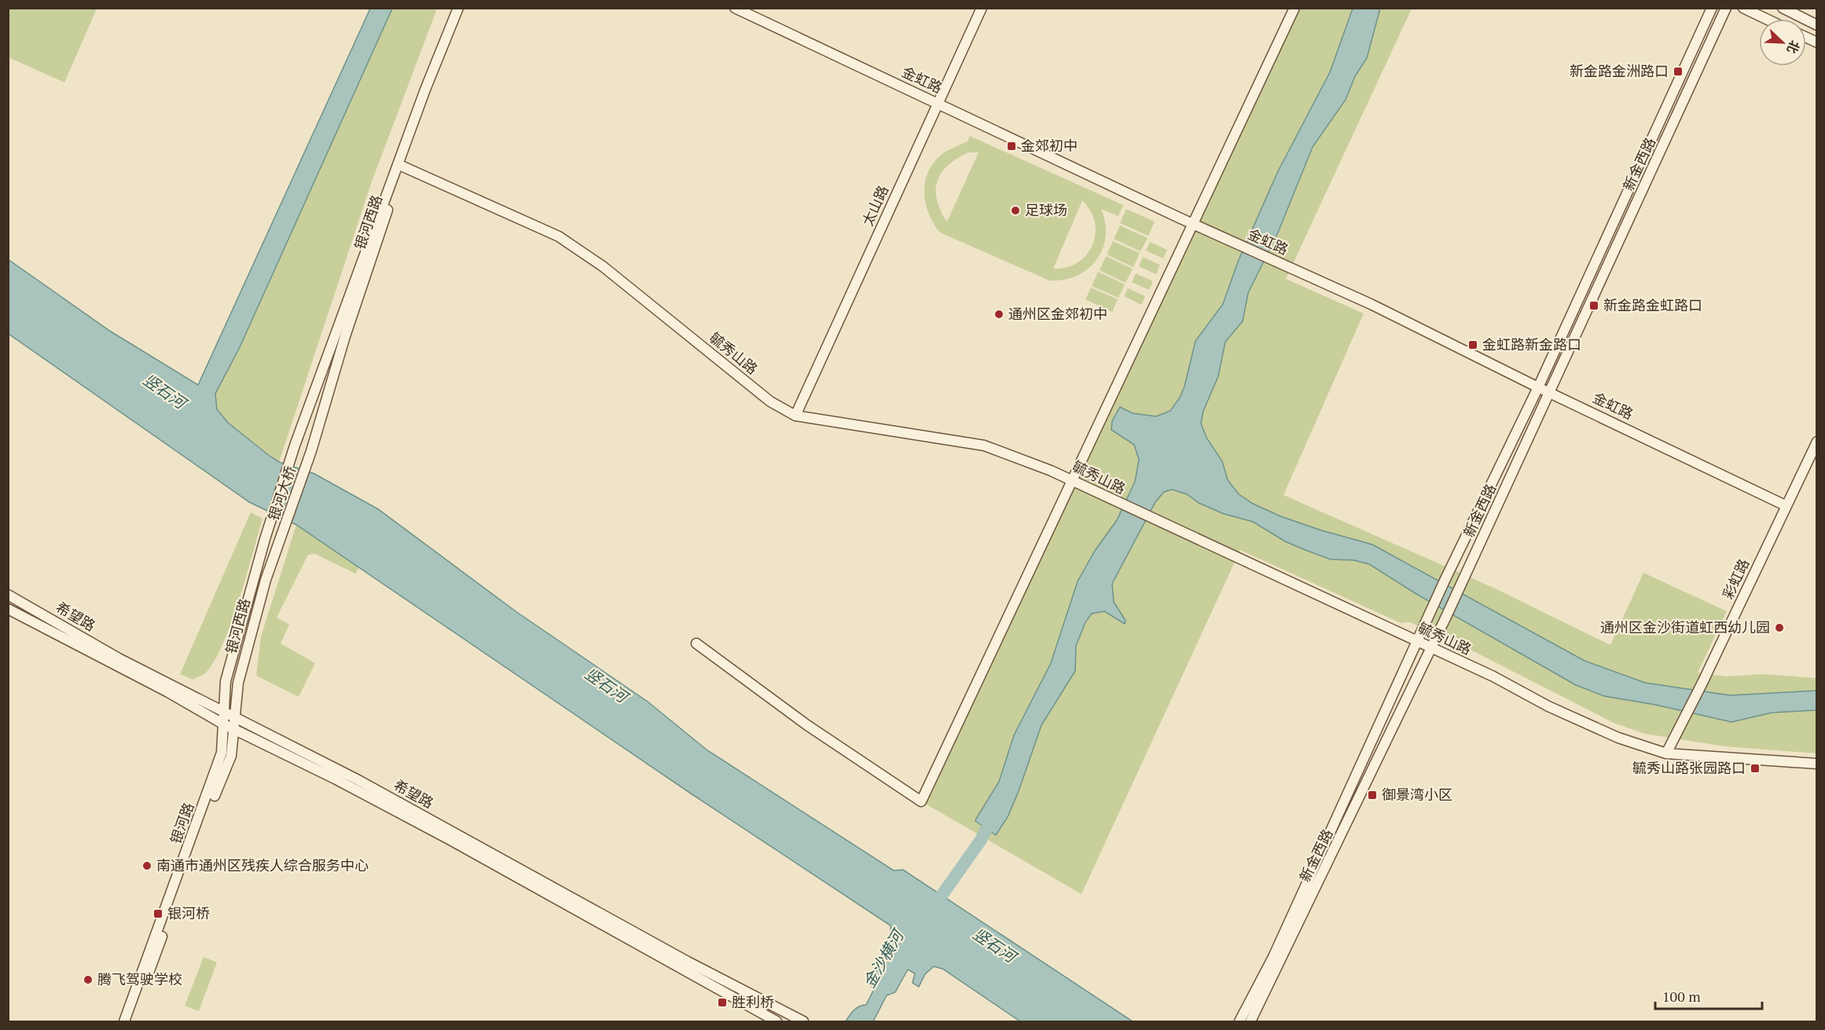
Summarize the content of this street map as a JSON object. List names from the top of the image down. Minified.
{"streets":{"main road":["金虹路","新金西路","太山路","银河西路","毓秀山路","银河大桥","彩虹路","希望路","银河路"]},"crossings":[["金虹路","新金西路"],["金虹路","太山路"],["金虹路","彩虹路"],["新金西路","毓秀山路"],["太山路","毓秀山路"],["银河西路","毓秀山路"],["银河西路","银河大桥"],["银河西路","希望路"],["银河西路","银河路"],["毓秀山路","彩虹路"],["希望路","银河路"]],"water":["竖石河","金沙横河"],"places":{"transit":["新金路金洲路口","金郊初中","新金路金虹路口","金虹路新金路口","毓秀山路张园路口","御景湾小区","银河桥","胜利桥"],"other":["足球场","通州区金郊初中","通州区金沙街道虹西幼儿园","南通市通州区残疾人综合服务中心","腾飞驾驶学校"]},"scale_bar":"100 m","north":"bottom right"}
